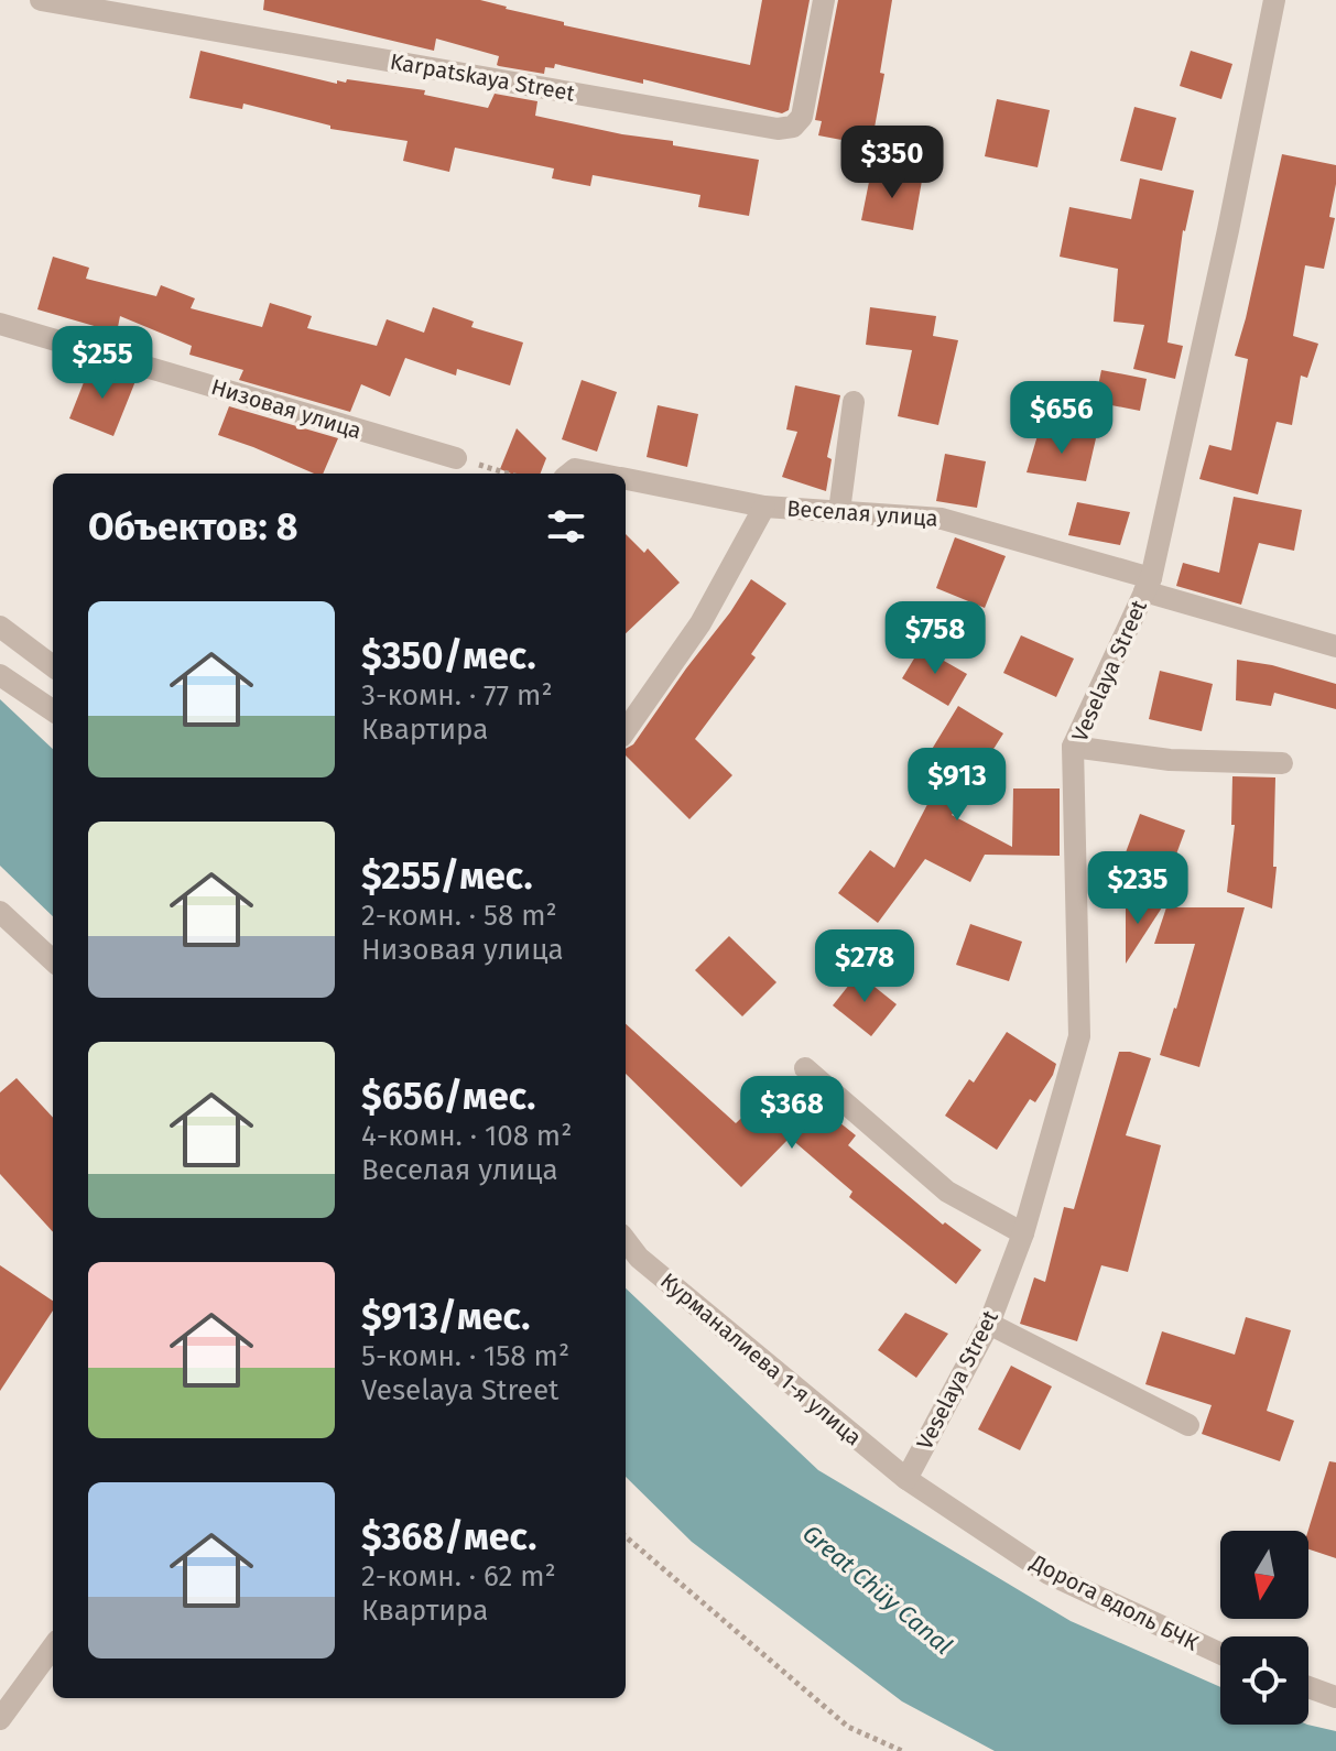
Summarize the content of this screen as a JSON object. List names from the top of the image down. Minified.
{"streets":{"street":["Karpatskaya Street","Низовая улица","Веселая улица","Veselaya Street","Курманалиева 1-я улица","Дорога вдоль БЧК"]},"crossings":[["Веселая улица","Veselaya Street"],["Veselaya Street","Курманалиева 1-я улица"],["Veselaya Street","Дорога вдоль БЧК"],["Курманалиева 1-я улица","Дорога вдоль БЧК"]],"water":["Great Chüy Canal"],"north":"bottom","page":{"price":["$350","$255","$656","$758","$913","$235","$278","$368"],"heading":"Объектов: 8","list":[{"name":"$350/мес.","note":"3-комн. · 77 m² · Квартира"},{"name":"$255/мес.","note":"2-комн. · 58 m² · Низовая улица"},{"name":"$656/мес.","note":"4-комн. · 108 m² · Веселая улица"},{"name":"$913/мес.","note":"5-комн. · 158 m² · Veselaya Street"},{"name":"$368/мес.","note":"2-комн. · 62 m² · Квартира"}]}}
